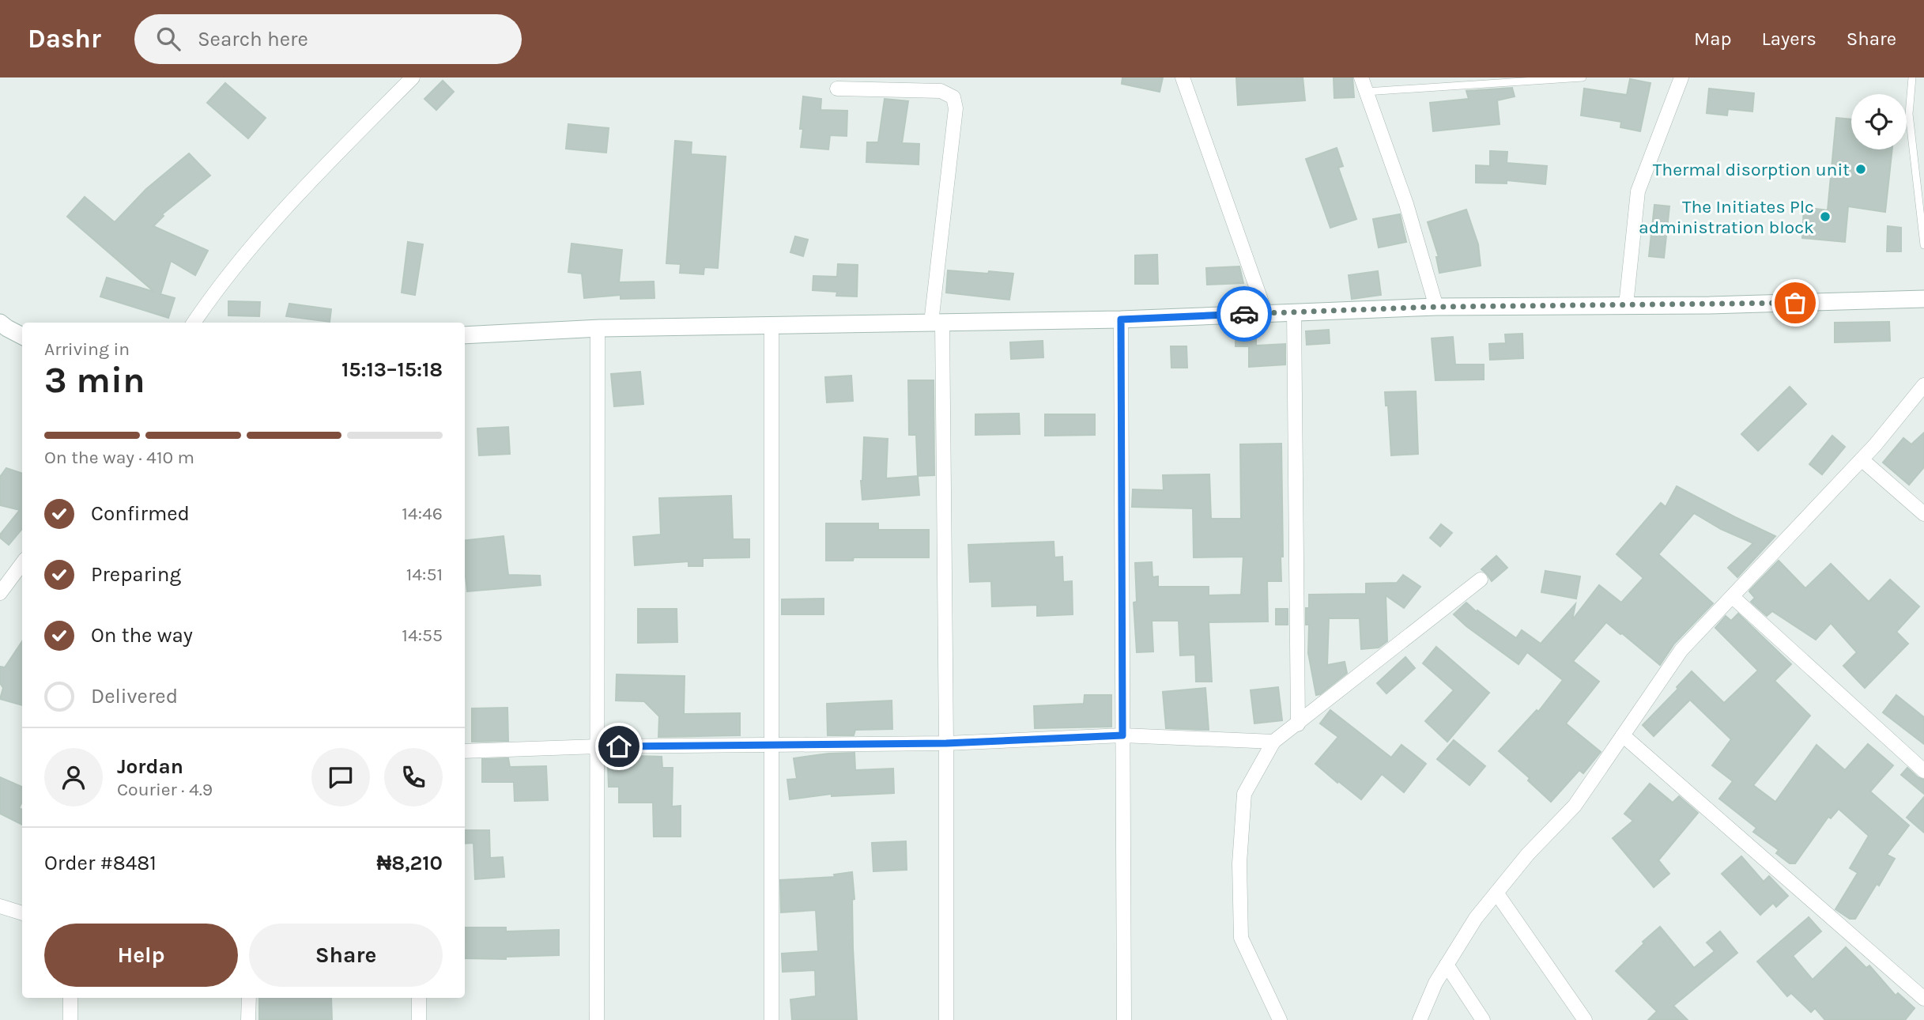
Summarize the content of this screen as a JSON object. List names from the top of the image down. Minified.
{"places":["Thermal disorption unit","The Initiates Plc administration block"],"page":{"header":"Dashr","search":"Search here","nav":["Map","Layers","Share"],"heading":["3 min","Arriving in","15:13–15:18"],"panel":["Jordan","Courier · 4.9","Order #8481","₦8,210"],"bar":"On the way · 410 m","list":[["Confirmed","14:46"],["Preparing","14:51"],["On the way","14:55"],"Delivered"],"buttons":["Help","Share"]}}
